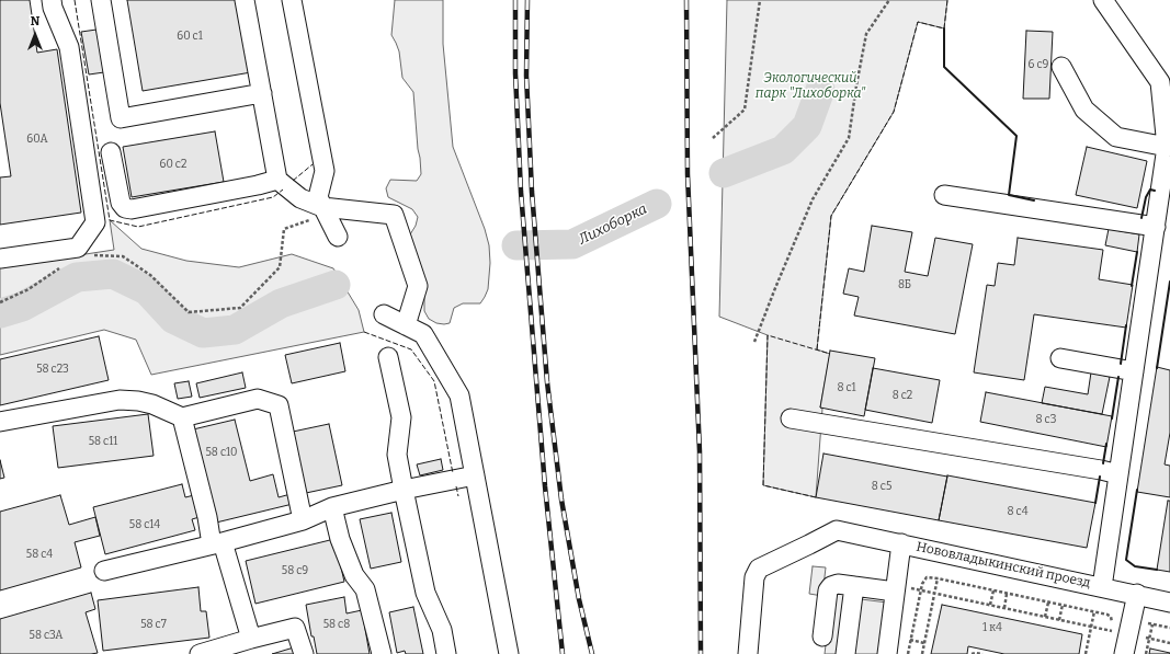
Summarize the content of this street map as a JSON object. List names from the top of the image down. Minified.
{"streets":{"street":["Нововладыкинский проезд"]},"water":["Лихоборка"],"parks":["Экологический парк \"Лихоборка\""],"house_numbers":["60 с1","6 с9","60А","60 с2","8Б","58 с23","8 с1","8 с2","8 с3","58 с11","58 с10","8 с5","8 с4","58 с14","58 с4","58 с9","58 с7","58 с8","1 к4","58 с3А"],"north":"top"}
